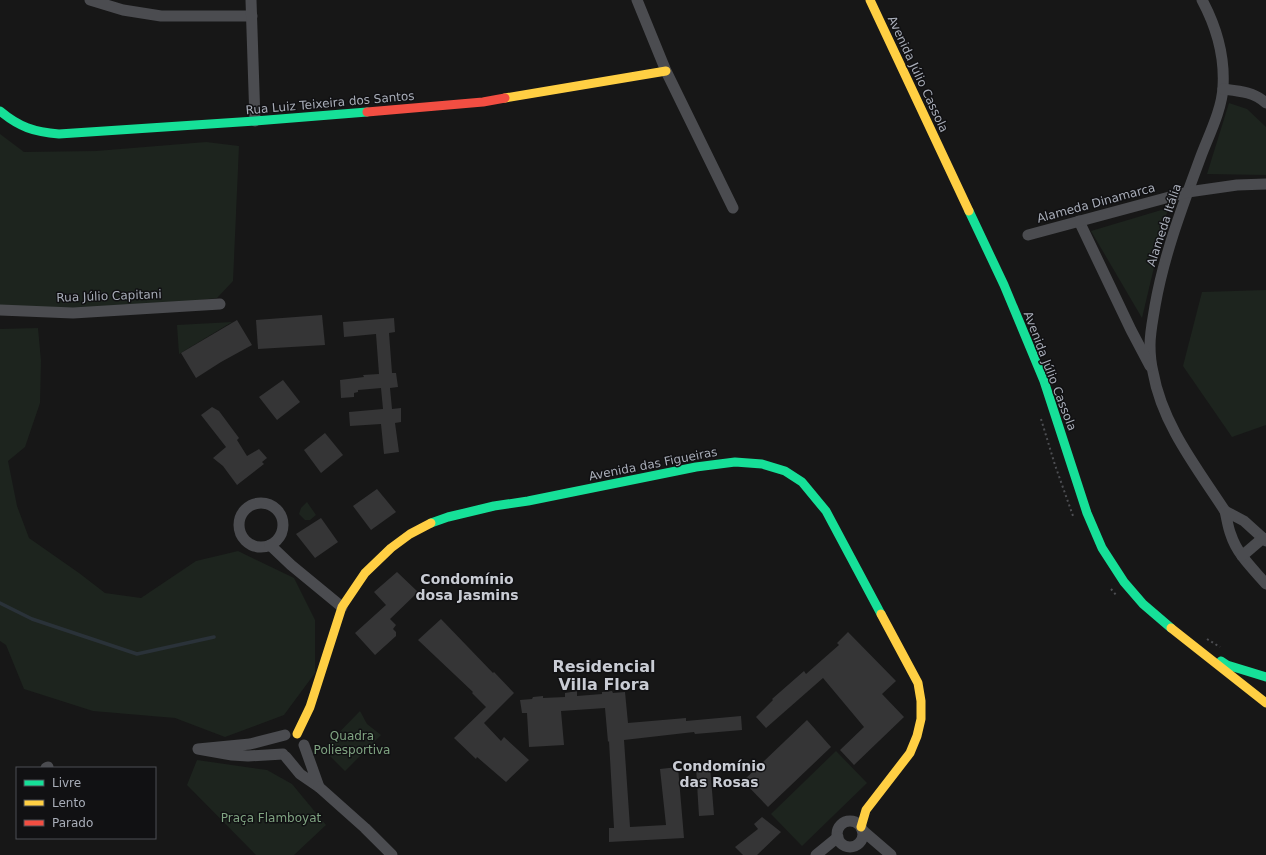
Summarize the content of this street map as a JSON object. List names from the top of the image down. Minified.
{"streets":{"street":["Avenida Júlio Cassola","Rua Luiz Teixeira dos Santos","Alameda Dinamarca","Alameda Itália","Rua Júlio Capitani","Avenida das Figueiras"]},"crossings":[["Alameda Dinamarca","Alameda Itália"]],"districts":["Condomínio dosa Jasmins","Residencial Villa Flora","Condomínio das Rosas"],"parks":["Quadra Poliesportiva","Praça Flamboyat"],"legend":["Livre","Lento","Parado"]}
